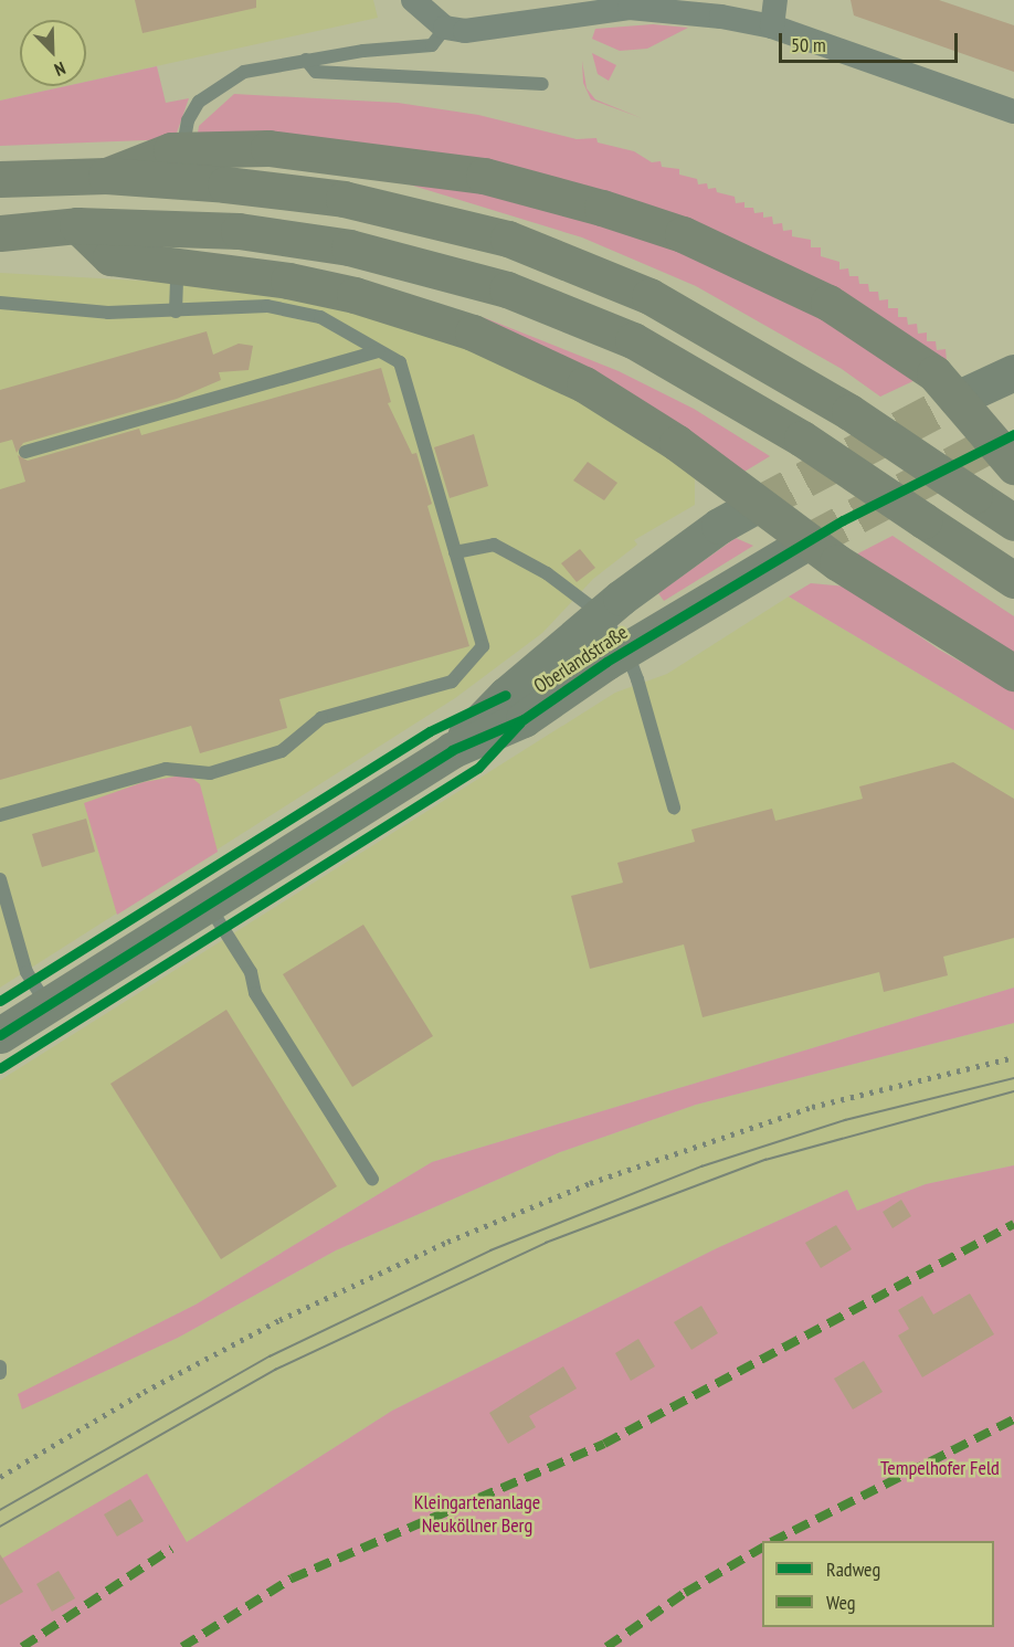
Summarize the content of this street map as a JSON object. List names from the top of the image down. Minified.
{"streets":{"street":["Oberlandstraße"]},"parks":["Tempelhofer Feld","Kleingartenanlage Neuköllner Berg"],"legend":["Radweg","Weg"],"scale_bar":"50 m","north":"bottom right"}
